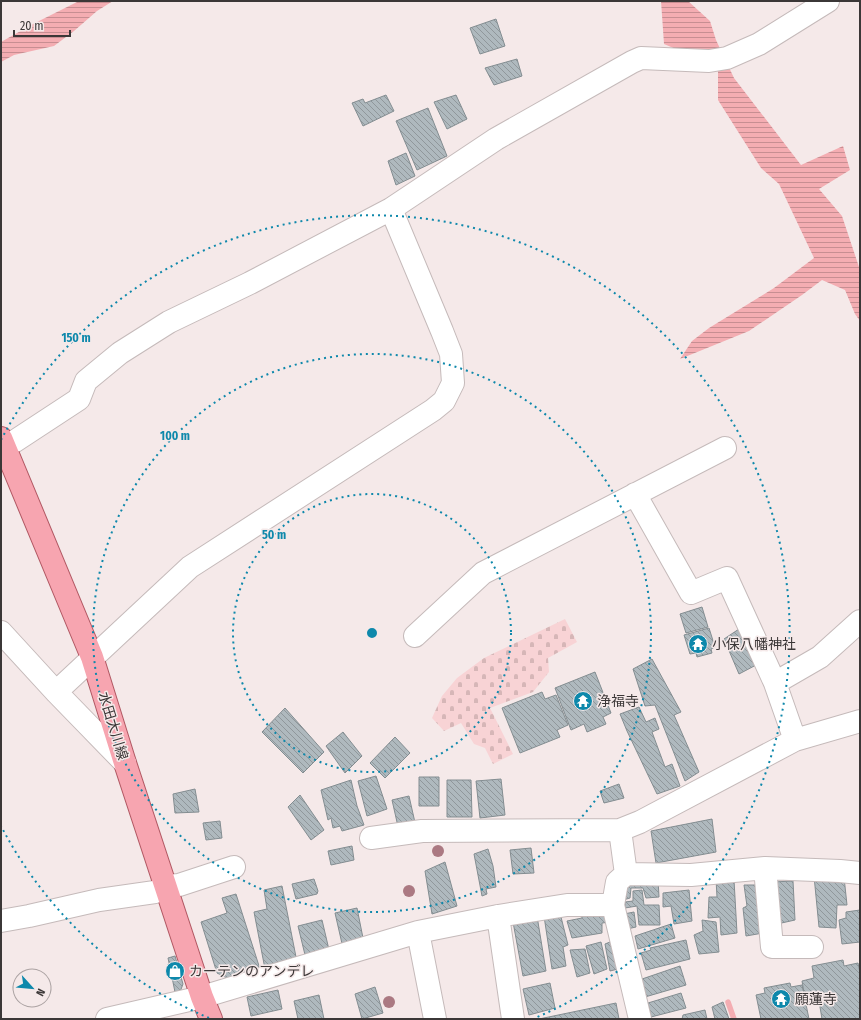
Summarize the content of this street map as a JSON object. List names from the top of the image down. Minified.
{"streets":{"main road":["水田大川線"]},"places":{"temple":["小保八幡神社","浄福寺","願蓮寺"],"shop":["カーテンのアンデレ"]},"scale_bar":"20 m","north":"bottom right","rings":["150 m","100 m","50 m"]}
